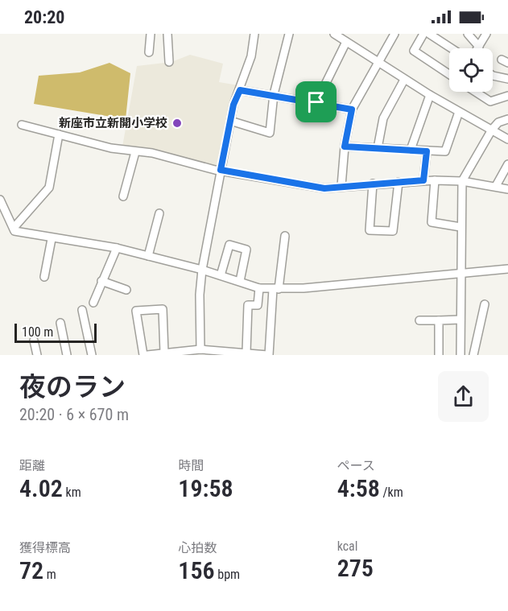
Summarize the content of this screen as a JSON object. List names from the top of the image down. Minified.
{"places":["新座市立新開小学校"],"scale_bar":"100 m","page":{"status":"20:20","scale":"100 m","heading":["夜のラン","20:20 · 6 × 670 m"],"stats":[["距離","4.02 km"],["時間","19:58"],["ペース","4:58 /km"],["獲得標高","72 m"],["心拍数","156 bpm"],["kcal","275"]]}}
